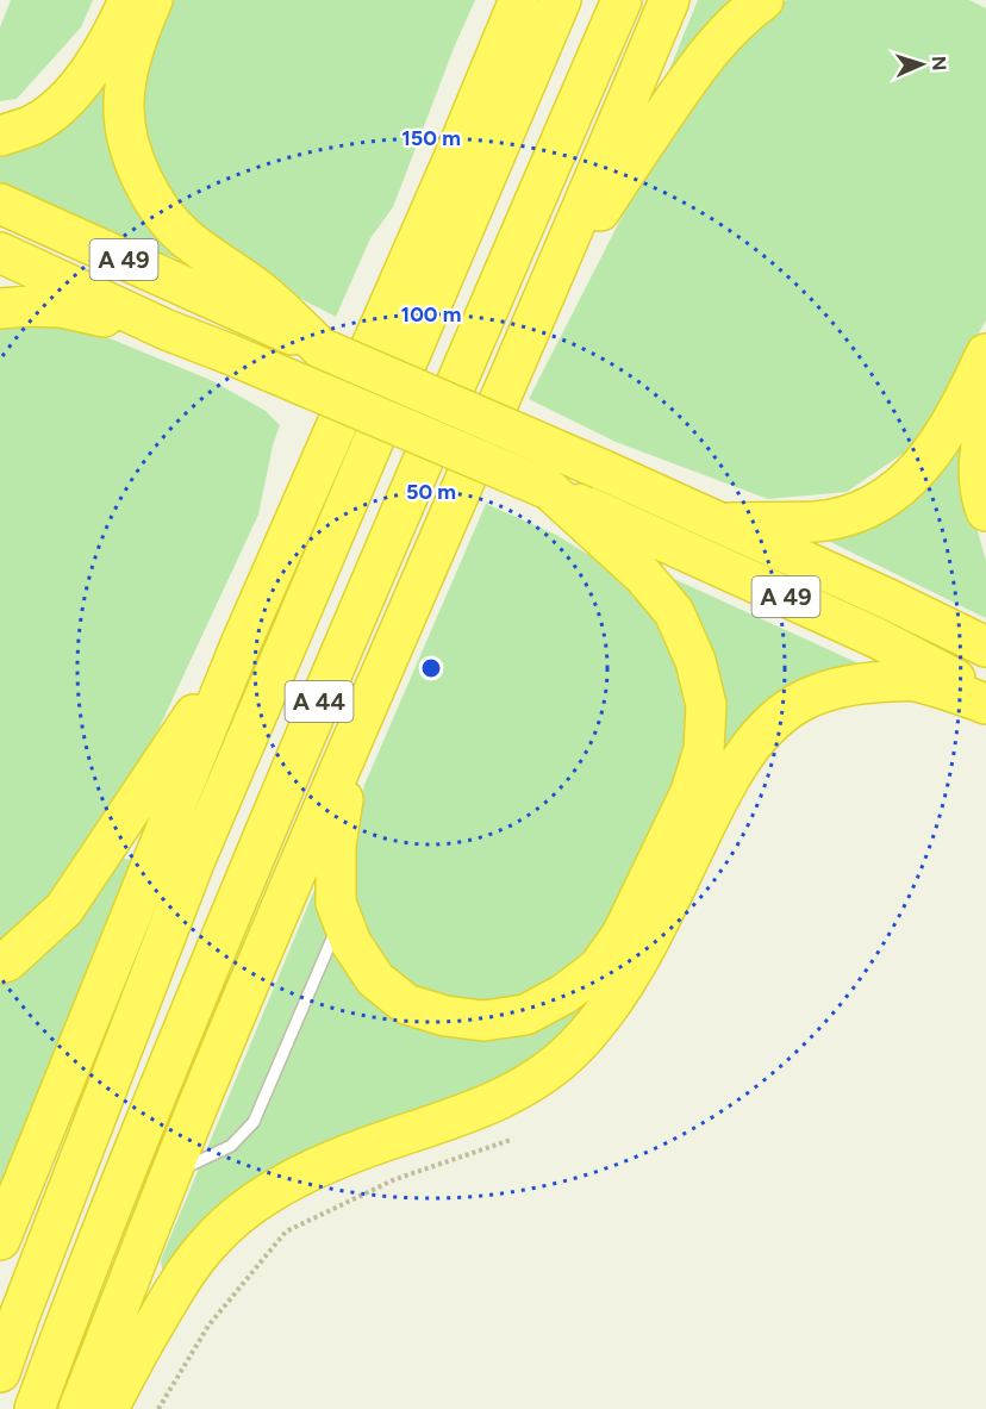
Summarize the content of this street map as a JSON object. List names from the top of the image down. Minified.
{"streets":{"highway":["A 49","A 44"]},"north":"right","rings":["150 m","100 m","50 m"]}
